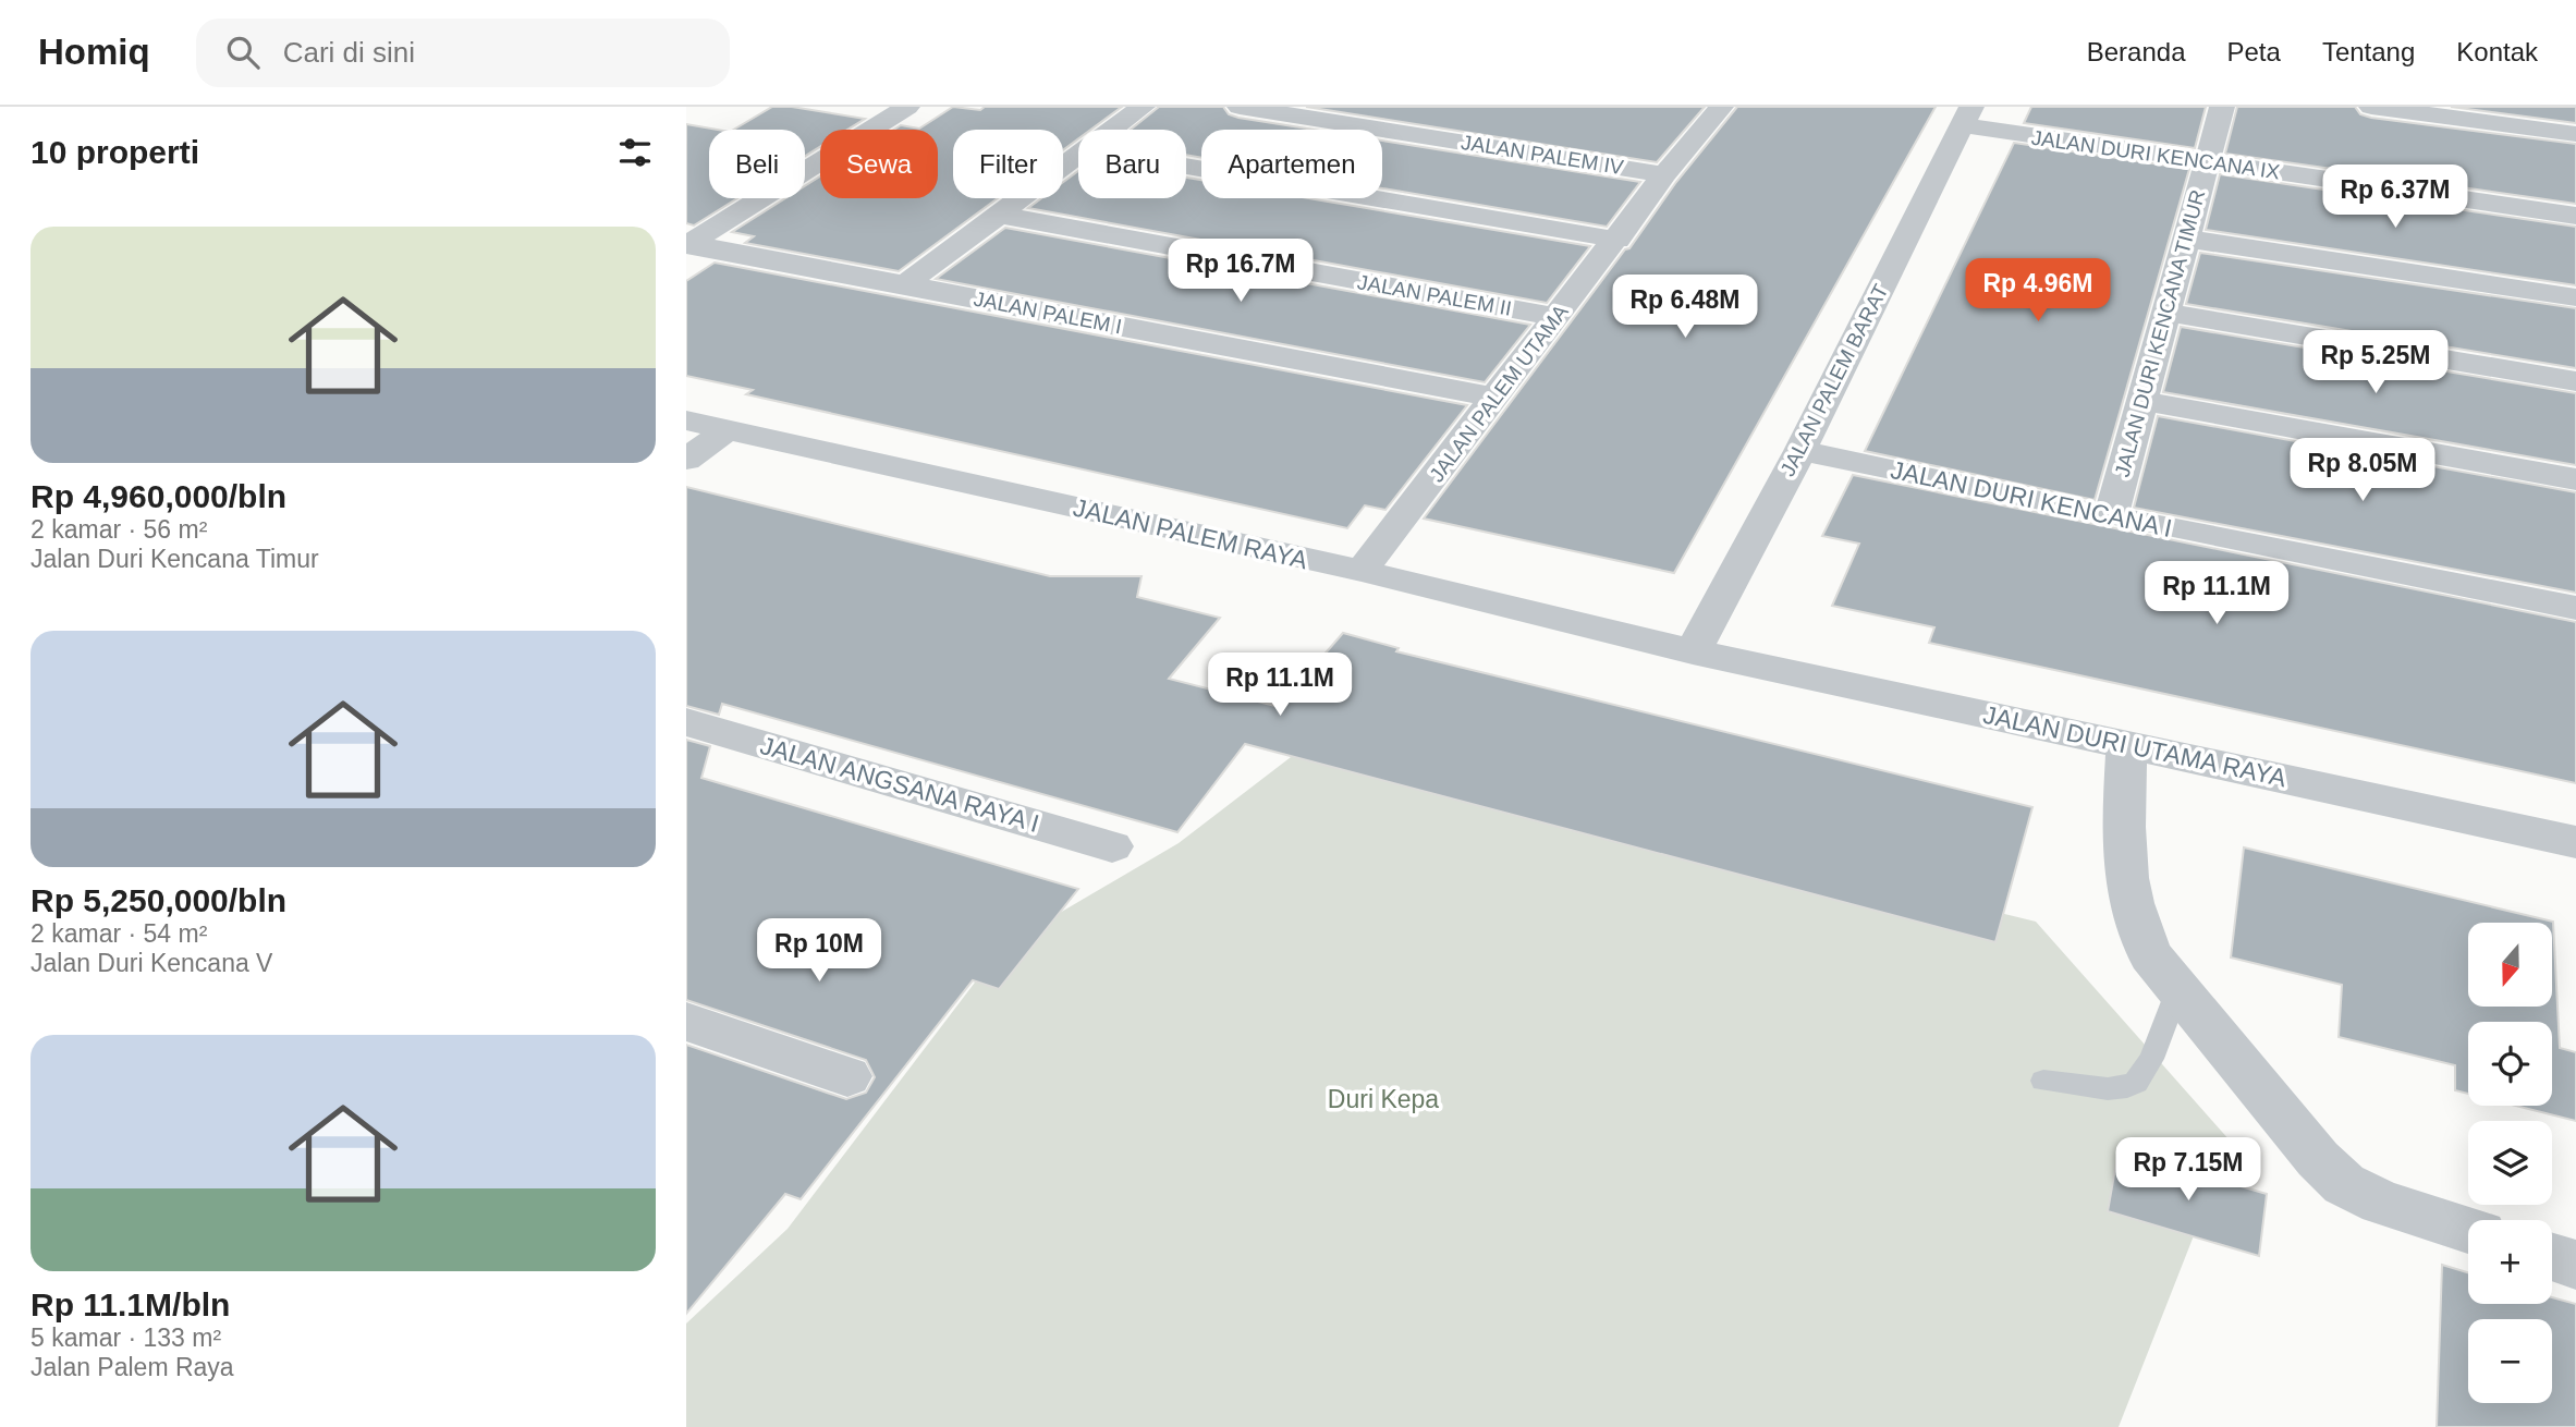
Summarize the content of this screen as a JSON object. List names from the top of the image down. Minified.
{"streets":{"street":["JALAN PALEM IV","JALAN DURI KENCANA IX","JALAN PALEM II","JALAN PALEM I","JALAN DURI KENCANA TIMUR","JALAN PALEM BARAT","JALAN PALEM UTAMA","JALAN DURI KENCANA I","JALAN PALEM RAYA","JALAN DURI UTAMA RAYA","JALAN ANGSANA RAYA I"]},"crossings":[["JALAN PALEM IV","JALAN PALEM UTAMA"],["JALAN DURI KENCANA IX","JALAN DURI KENCANA TIMUR"],["JALAN DURI KENCANA IX","JALAN PALEM BARAT"],["JALAN PALEM II","JALAN PALEM UTAMA"],["JALAN PALEM I","JALAN PALEM UTAMA"],["JALAN DURI KENCANA TIMUR","JALAN DURI KENCANA I"],["JALAN PALEM BARAT","JALAN DURI KENCANA I"],["JALAN PALEM BARAT","JALAN PALEM RAYA"],["JALAN PALEM BARAT","JALAN DURI UTAMA RAYA"],["JALAN PALEM UTAMA","JALAN PALEM RAYA"],["JALAN PALEM RAYA","JALAN DURI UTAMA RAYA"]],"parks":["Duri Kepa"],"north":"bottom","page":{"header":"Homiq","search":"Cari di sini","nav":["Beranda","Peta","Tentang","Kontak"],"heading":"10 properti","chip":["Beli","Sewa","Filter","Baru","Apartemen"],"price":["Rp 6.37M","Rp 16.7M","Rp 4.96M","Rp 6.48M","Rp 5.25M","Rp 8.05M","Rp 11.1M","Rp 11.1M","Rp 10M","Rp 7.15M"],"list":[{"name":"Rp 4,960,000/bln","note":"2 kamar · 56 m² · Jalan Duri Kencana Timur"},{"name":"Rp 5,250,000/bln","note":"2 kamar · 54 m² · Jalan Duri Kencana V"},{"name":"Rp 11.1M/bln","note":"5 kamar · 133 m² · Jalan Palem Raya"}],"map_buttons":["+","−"]}}
